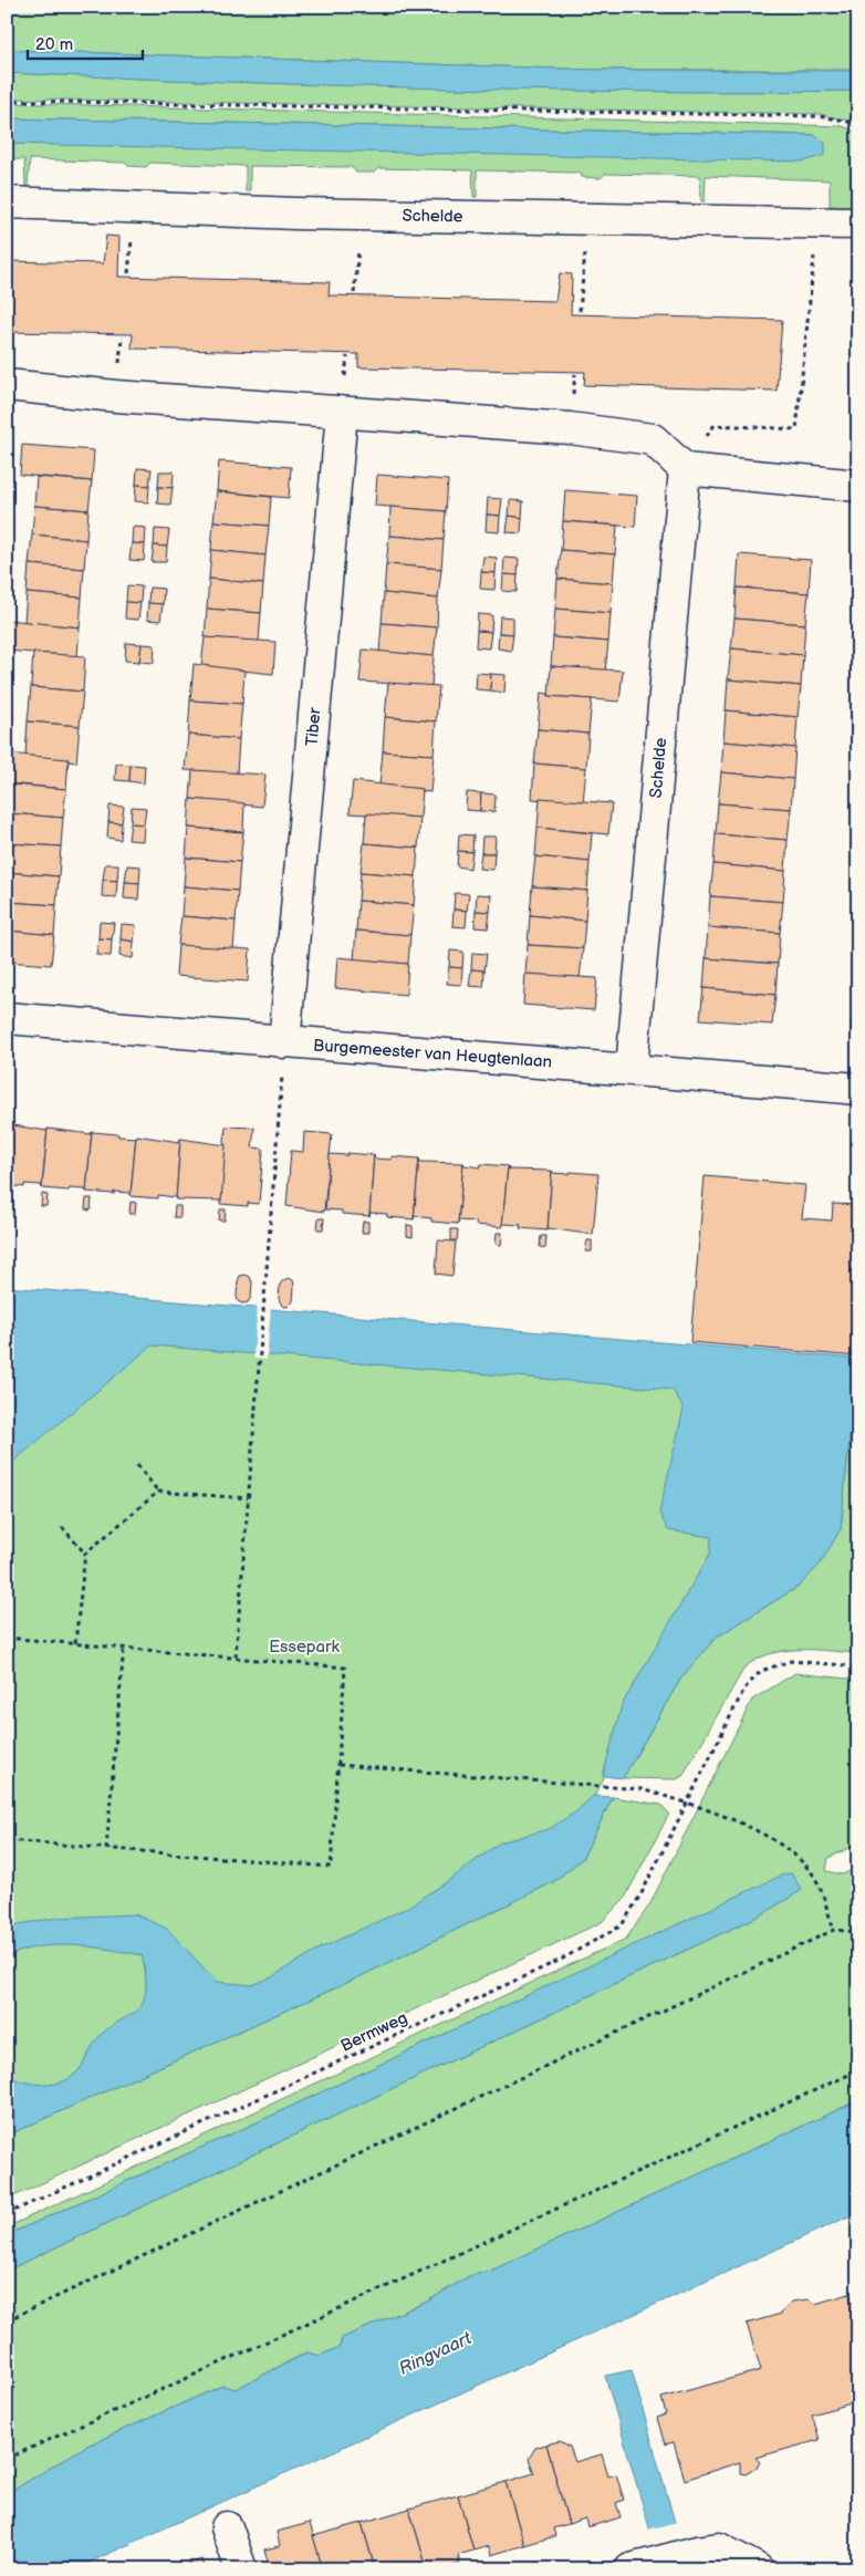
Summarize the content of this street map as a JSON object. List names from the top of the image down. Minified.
{"streets":{"street":["Schelde","Tiber","Burgemeester van Heugtenlaan"],"path":["Bermweg"]},"crossings":[["Schelde","Burgemeester van Heugtenlaan"],["Tiber","Burgemeester van Heugtenlaan"]],"water":["Ringvaart"],"parks":["Essepark"],"scale_bar":"20 m"}
